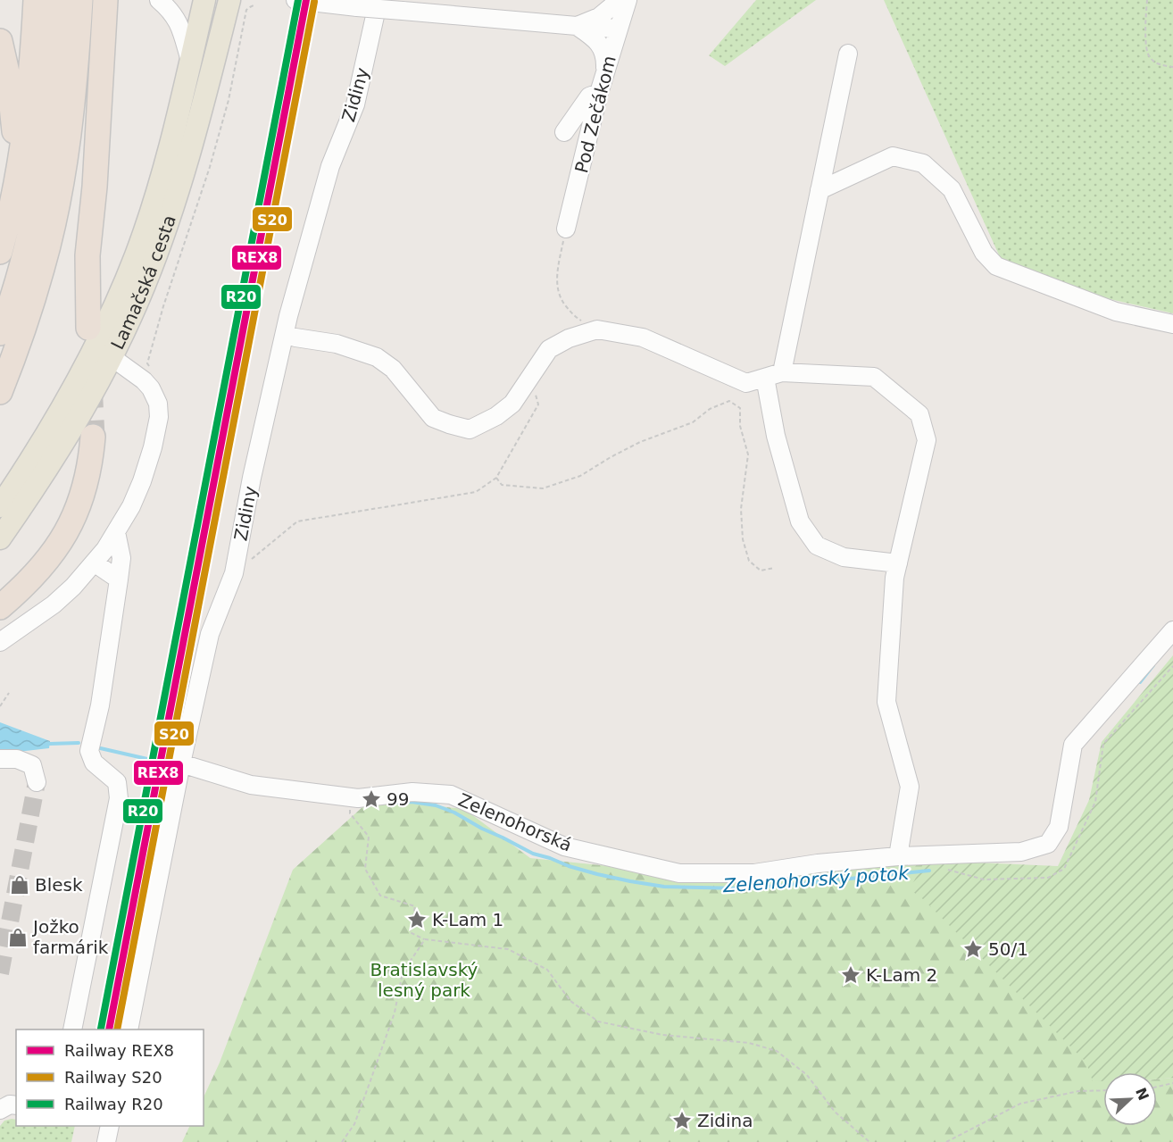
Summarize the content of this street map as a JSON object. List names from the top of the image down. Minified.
{"streets":{"main road":["Lamačská cesta"],"street":["Zidiny","Pod Zečákom","Zelenohorská"]},"crossings":[["Zidiny","Zelenohorská"]],"water":["Zelenohorský potok"],"parks":["Bratislavský lesný park"],"places":{"place":["99","K-Lam 1","50/1","K-Lam 2","Zidina"],"shop":["Blesk","Jožko farmárik"]},"lines":["rail line REX8","rail line R20","rail line S20"],"legend":["Railway REX8","Railway S20","Railway R20"],"north":"top right"}
